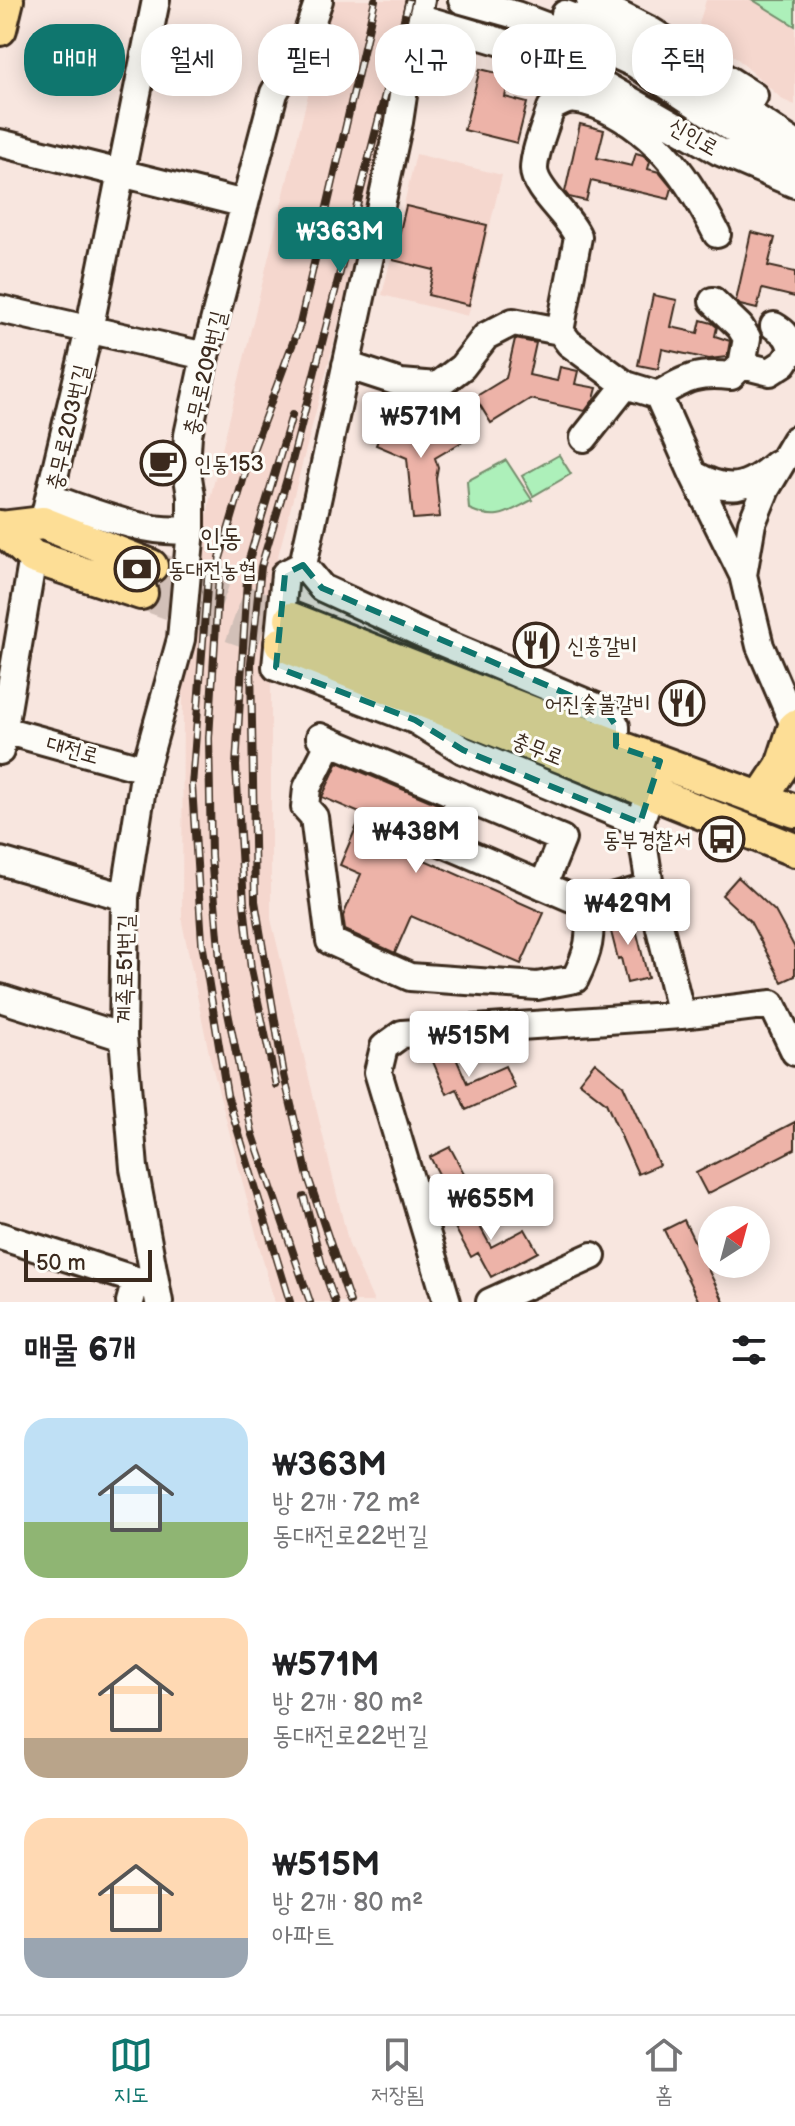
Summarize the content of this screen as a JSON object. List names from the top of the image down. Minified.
{"streets":{"main road":["충무로"],"street":["신인로","충무로209번길","충무로203번길","대전로","계족로51번길"]},"crossings":[["충무로209번길","계족로51번길"],["대전로","계족로51번길"]],"districts":["인동"],"places":{"cafe":["인동153"],"bank":["동대전농협"],"restaurant":["신흥갈비","어진숯불갈비"],"bus stop":["동부경찰서"]},"scale_bar":"50 m","north":"top right","page":{"chip":["매매","월세","필터","신규","아파트","주택"],"price":["₩363M","₩571M","₩438M","₩429M","₩515M","₩655M"],"scale":"50 m","heading":"매물 6개","list":[{"name":"₩363M","note":"방 2개 · 72 m² · 동대전로22번길"},{"name":"₩571M","note":"방 2개 · 80 m² · 동대전로22번길"},{"name":"₩515M","note":"방 2개 · 80 m² · 아파트"}],"tabs":["지도","저장됨","홈"]}}
